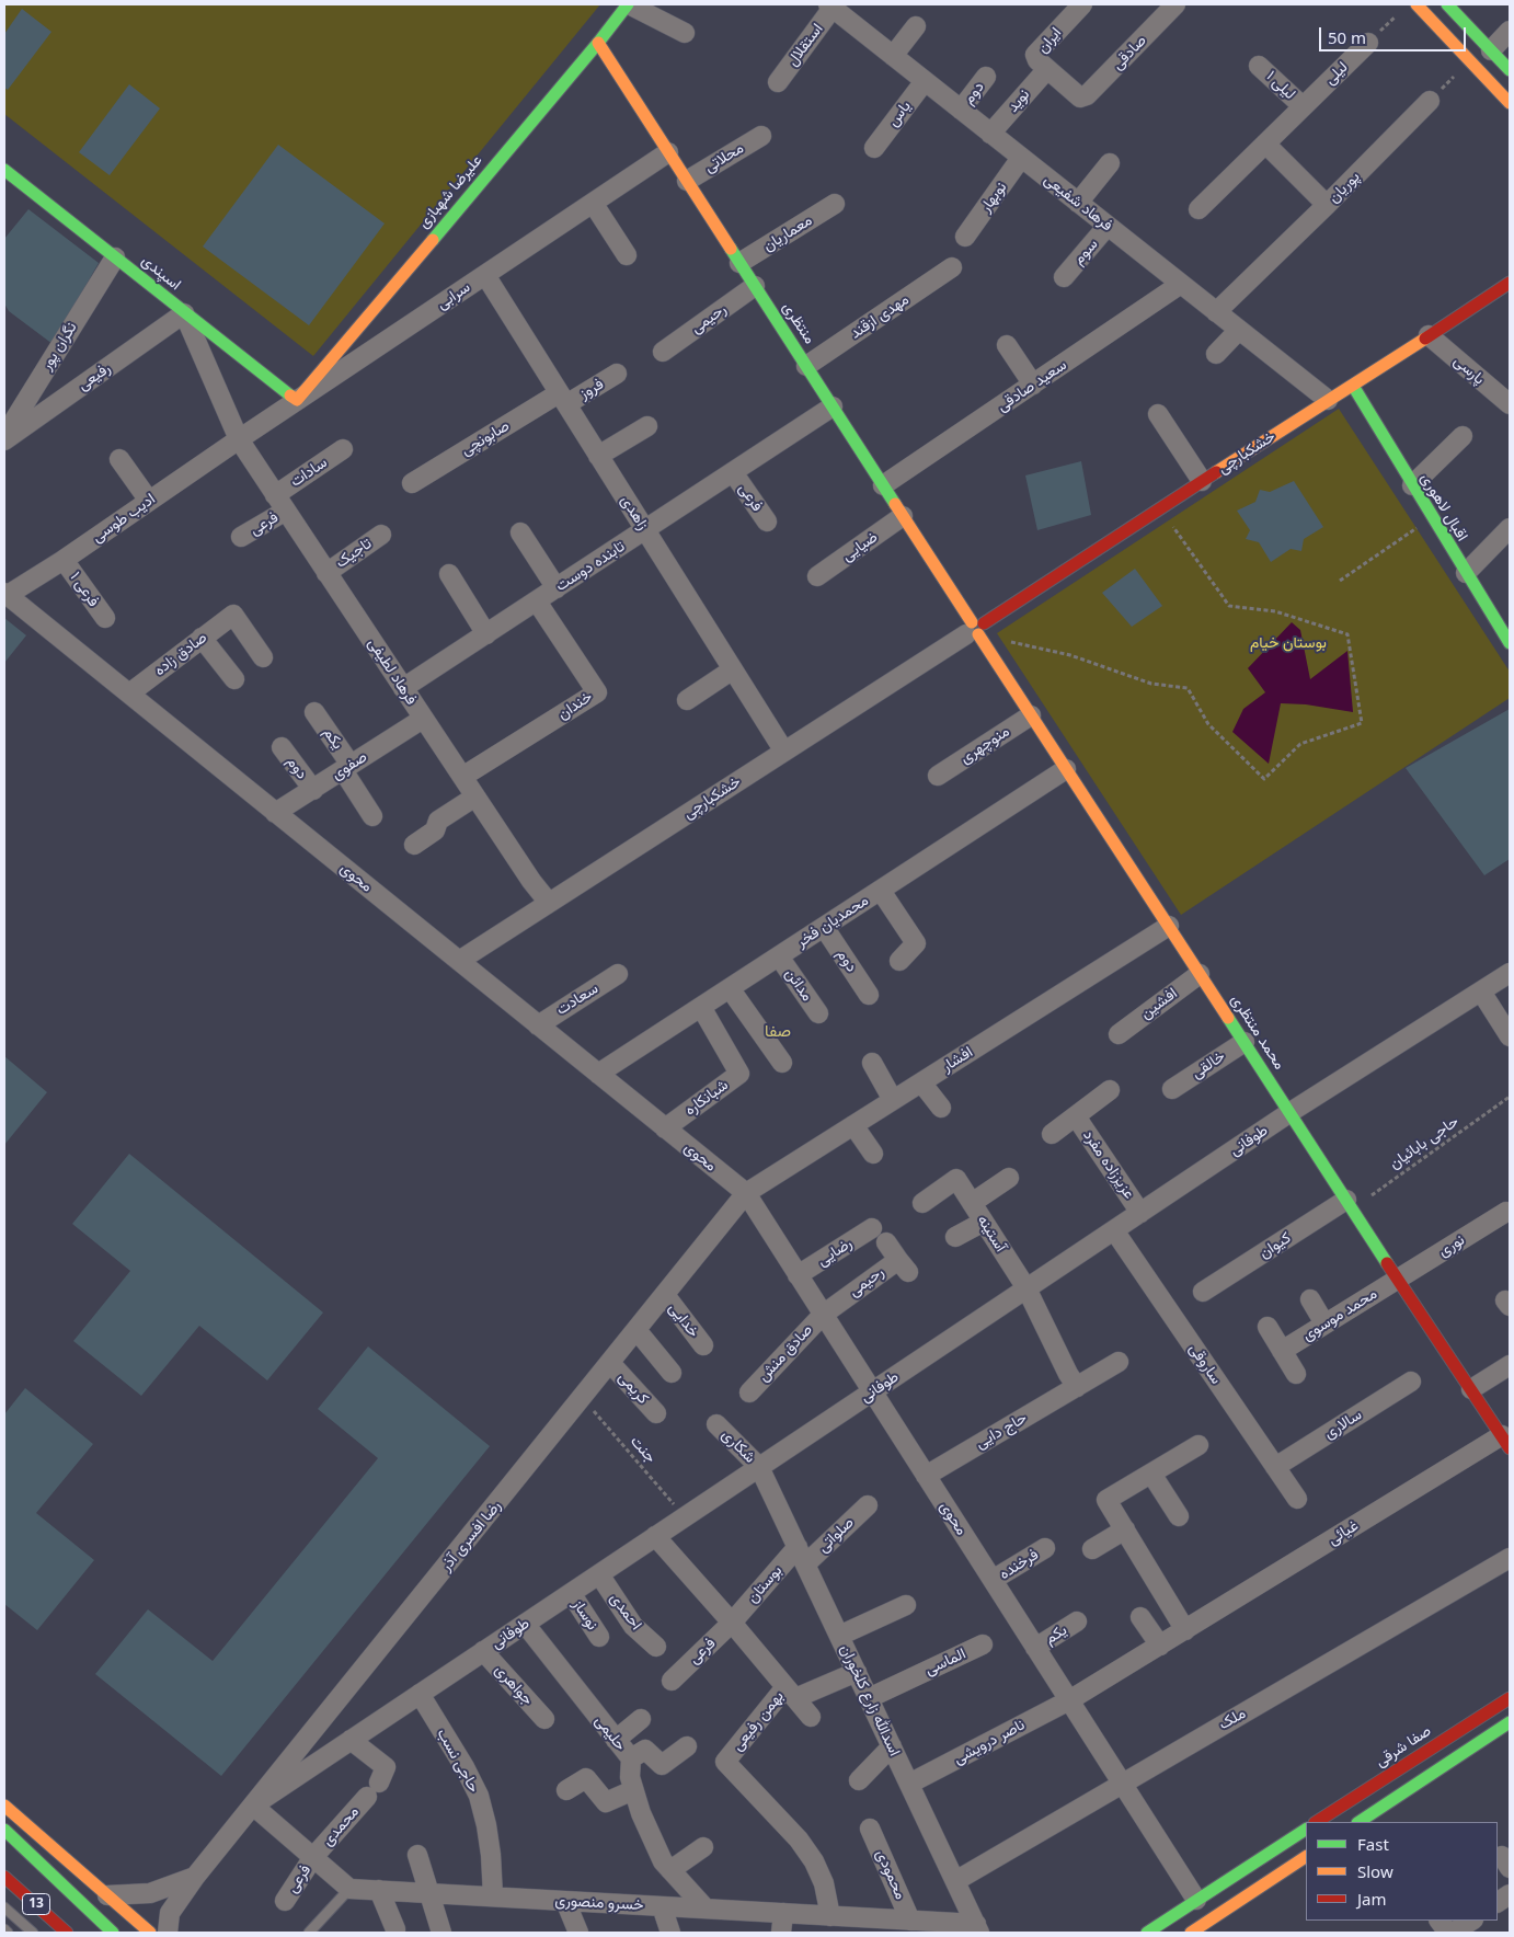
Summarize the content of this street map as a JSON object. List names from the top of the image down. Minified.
{"streets":{"main road":["علیرضا شهبازی","اسپندی","منتظری","خشکبارچی","اقبال لاهوری","محمد منتظری","صفا شرقی","13"],"street":["ایران","استقلال","صادقی","لیلی","لیلی ۱","دوم","نوید","یاس","محلاتی","پوریان","نوبهار","فرهاد شفیعی","معماریان","سوم","سرابی","مهدی ازقند","رحیمی","نگران پور","پارسی","رفیعی","سعید صادقی","فروز","صابونچی","سادات","فرعی","زاهدی","ادیب طوسی","ضیایی","تاجیک","تابنده دوست","فرعی ۱","صادق زاده","فرهاد لطیفی","خندان","یکم","منوچهری","صفوی","محوی","محمدیان فخر","مدائن","سعادت","افشین","افشار","خالقی","شبانکاره","طوفانی","عزیززاده مفرد","آستینه","کیوان","نوری","رضایی","محمد موسوی","خدایی","صادق منش","ساروقی","کریمی","سالاری","حاج دایی","شکاری","غیائی","صلواتی","رضا افسری آذر","فرخنده","بوستان","احمدی","نوساز","الماسی","جواهری","اسدالله زارع کلخوران","ملک","بهمن رفیعی","حلیمی","ناصر درویشی","حاجی نسب","محمدی","محمودی","خسرو منصوری"],"path":["حاجی بابائیان","جنت"]},"crossings":[["ایران","صادقی"],["ایران","نوید"],["استقلال","فرهاد شفیعی"],["لیلی","لیلی ۱"],["دوم","فرهاد شفیعی"],["دوم","صفوی"],["دوم","محمدیان فخر"],["نوید","فرهاد شفیعی"],["یاس","فرهاد شفیعی"],["محلاتی","منتظری"],["پوریان","فرهاد شفیعی"],["علیرضا شهبازی","اسپندی"],["علیرضا شهبازی","سرابی"],["علیرضا شهبازی","منتظری"],["نوبهار","فرهاد شفیعی"],["فرهاد شفیعی","سوم"],["فرهاد شفیعی","سعید صادقی"],["فرهاد شفیعی","خشکبارچی"],["معماریان","منتظری"],["اسپندی","سرابی"],["اسپندی","نگران پور"],["اسپندی","رفیعی"],["اسپندی","فرهاد لطیفی"],["سرابی","منتظری"],["سرابی","زاهدی"],["سرابی","ادیب طوسی"],["سرابی","فرهاد لطیفی"],["مهدی ازقند","منتظری"],["رحیمی","منتظری"],["رحیمی","محوی"],["رحیمی","صادق منش"],["منتظری","سعید صادقی"],["منتظری","خشکبارچی"],["منتظری","ضیایی"],["منتظری","تابنده دوست"],["منتظری","محمد منتظری"],["پارسی","خشکبارچی"],["رفیعی","فرهاد لطیفی"],["فروز","صابونچی"],["فروز","زاهدی"],["صابونچی","زاهدی"],["خشکبارچی","اقبال لاهوری"],["خشکبارچی","زاهدی"],["خشکبارچی","فرهاد لطیفی"],["خشکبارچی","محوی"],["خشکبارچی","محمد منتظری"],["سادات","فرعی"],["سادات","فرهاد لطیفی"],["فرعی","تابنده دوست"],["فرعی","فرهاد لطیفی"],["فرعی","بوستان"],["فرعی","بهمن رفیعی"],["فرعی","محمدی"],["زاهدی","تابنده دوست"],["ادیب طوسی","فرعی ۱"],["ادیب طوسی","فرهاد لطیفی"],["ادیب طوسی","محوی"],["تاجیک","فرهاد لطیفی"],["تابنده دوست","فرهاد لطیفی"],["تابنده دوست","خندان"],["صادق زاده","محوی"],["فرهاد لطیفی","خندان"],["فرهاد لطیفی","صفوی"],["یکم","صفوی"],["یکم","محوی"],["منوچهری","محمد منتظری"],["صفوی","محوی"],["محوی","محمدیان فخر"],["محوی","سعادت"],["محوی","افشار"],["محوی","شبانکاره"],["محوی","طوفانی"],["محوی","رضایی"],["محوی","صادق منش"],["محوی","حاج دایی"],["محوی","غیائی"],["محوی","رضا افسری آذر"],["محوی","فرخنده"],["محوی","ملک"],["محوی","ناصر درویشی"],["محمدیان فخر","مدائن"],["محمدیان فخر","محمد منتظری"],["محمدیان فخر","شبانکاره"],["افشین","محمد منتظری"],["محمد منتظری","افشار"],["محمد منتظری","خالقی"],["محمد منتظری","طوفانی"],["محمد منتظری","حاجی بابائیان"],["محمد منتظری","کیوان"],["محمد منتظری","نوری"],["محمد منتظری","محمد موسوی"],["محمد منتظری","غیائی"],["افشار","رضا افسری آذر"],["طوفانی","عزیززاده مفرد"],["طوفانی","آستینه"],["طوفانی","ساروقی"],["طوفانی","شکاری"],["طوفانی","جنت"],["طوفانی","رضا افسری آذر"],["طوفانی","احمدی"],["طوفانی","نوساز"],["طوفانی","جواهری"],["طوفانی","اسدالله زارع کلخوران"],["طوفانی","بهمن رفیعی"],["طوفانی","حلیمی"],["طوفانی","حاجی نسب"],["طوفانی","محمدی"],["حاجی بابائیان","کیوان"],["نوری","محمد موسوی"],["خدایی","رضا افسری آذر"],["ساروقی","سالاری"],["کریمی","رضا افسری آذر"],["شکاری","اسدالله زارع کلخوران"],["جنت","رضا افسری آذر"],["غیائی","ناصر درویشی"],["صلواتی","بوستان"],["صلواتی","اسدالله زارع کلخوران"],["بوستان","اسدالله زارع کلخوران"],["بوستان","بهمن رفیعی"],["الماسی","اسدالله زارع کلخوران"],["اسدالله زارع کلخوران","ملک"],["اسدالله زارع کلخوران","ناصر درویشی"],["اسدالله زارع کلخوران","خسرو منصوری"],["بهمن رفیعی","خسرو منصوری"],["حلیمی","خسرو منصوری"],["حاجی نسب","خسرو منصوری"],["محمودی","خسرو منصوری"]],"districts":["صفا"],"parks":["بوستان خیام"],"legend":["Fast","Slow","Jam"],"scale_bar":"50 m"}
